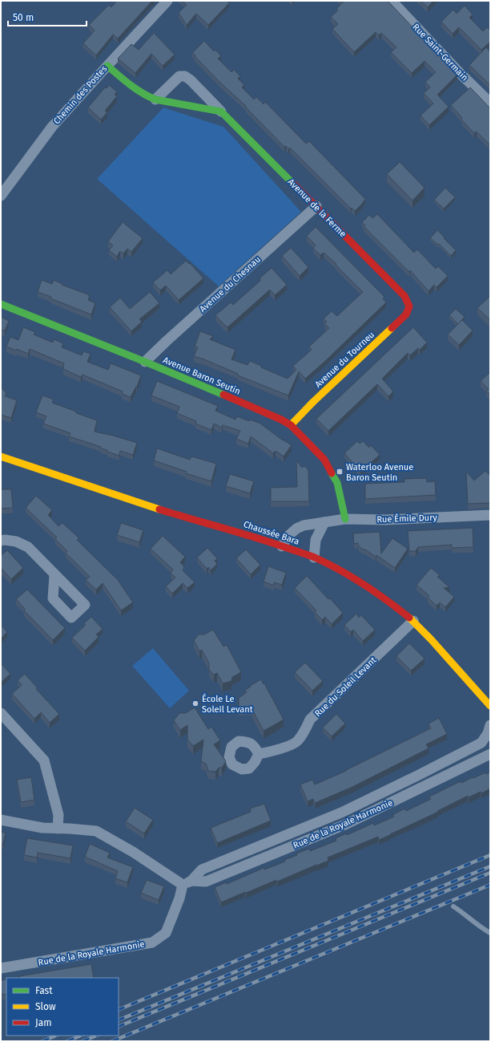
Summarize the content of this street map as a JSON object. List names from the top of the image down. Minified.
{"streets":{"street":["Rue Saint-Germain","Chemin des Postes","Avenue de la Ferme","Avenue du Chesnau","Avenue du Tourneu","Avenue Baron Seutin","Rue Émile Dury","Chaussée Bara","Rue du Soleil Levant","Rue de la Royale Harmonie"]},"crossings":[["Avenue de la Ferme","Avenue du Chesnau"],["Avenue de la Ferme","Avenue du Tourneu"],["Avenue du Chesnau","Avenue Baron Seutin"],["Avenue du Tourneu","Avenue Baron Seutin"],["Avenue Baron Seutin","Rue Émile Dury"],["Rue Émile Dury","Chaussée Bara"],["Chaussée Bara","Rue du Soleil Levant"]],"places":{"transit":["Waterloo Avenue Baron Seutin"],"other":["École Le Soleil Levant"]},"legend":["Fast","Slow","Jam"],"scale_bar":"50 m"}
